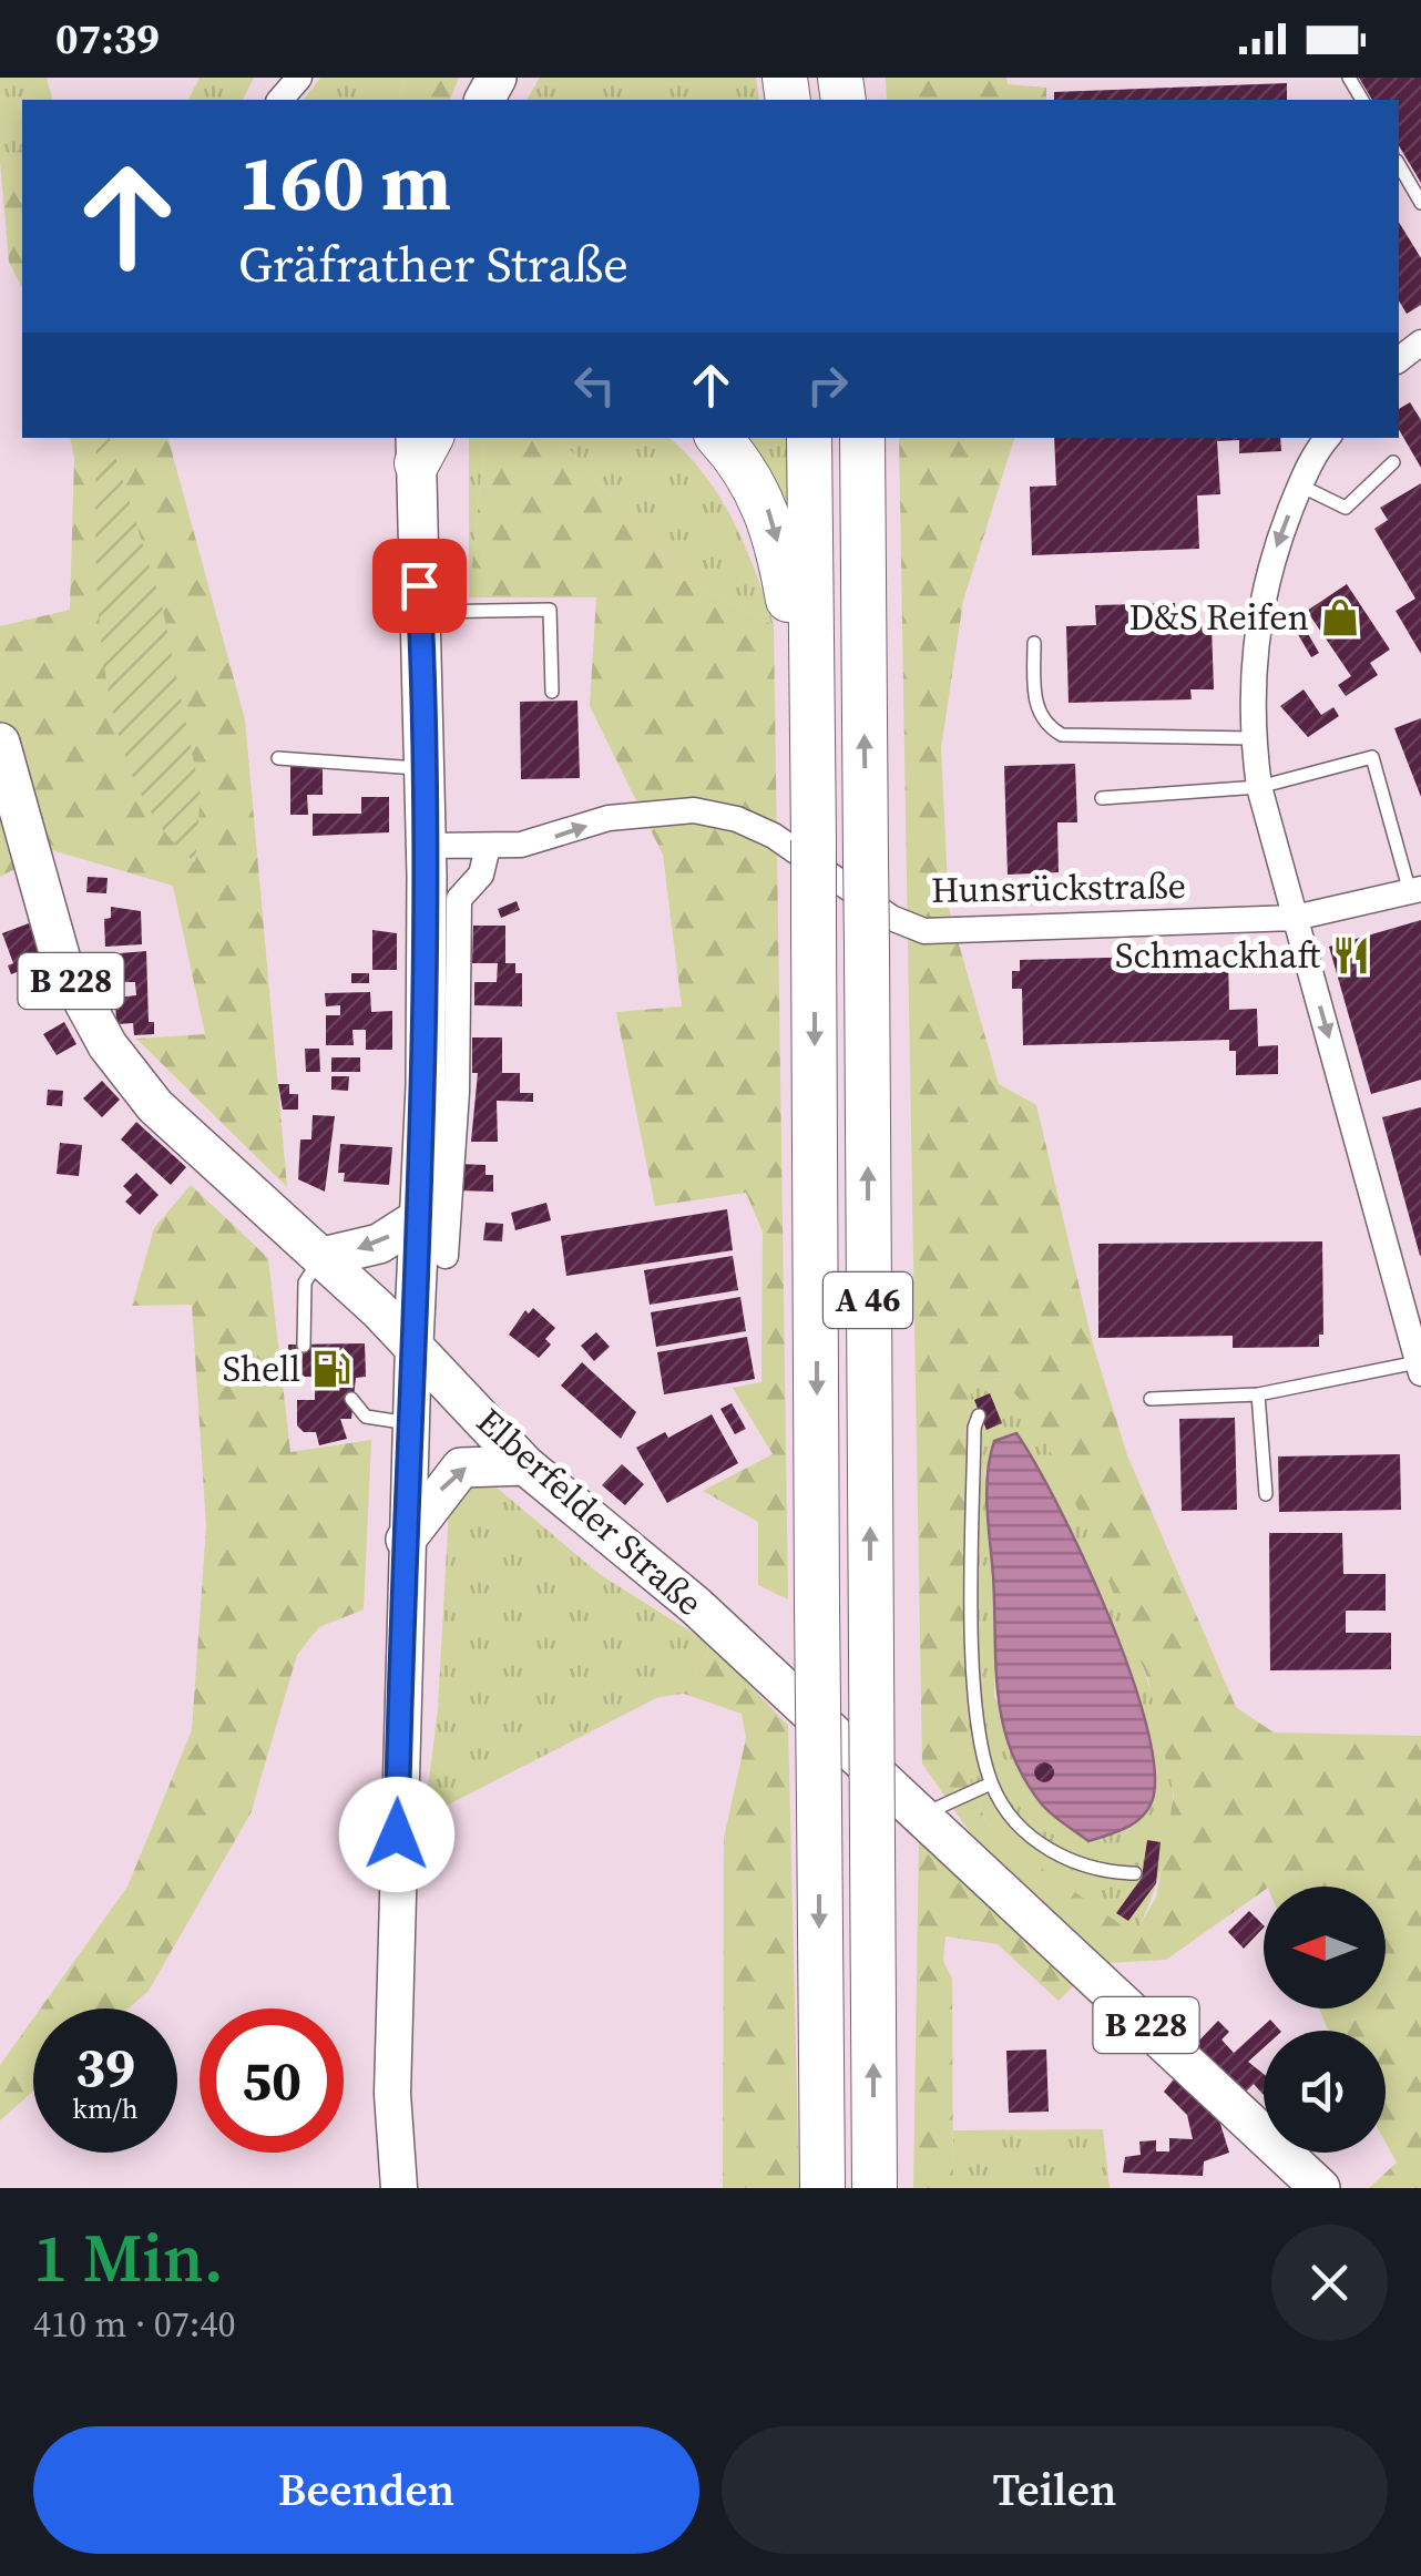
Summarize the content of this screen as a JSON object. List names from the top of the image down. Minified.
{"streets":{"highway":["A 46"],"main road":["B 228","Elberfelder Straße"],"street":["Hunsrückstraße"]},"one_way":["Hunsrückstraße"],"places":{"shop":["D&S Reifen"],"restaurant":["Schmackhaft"],"fuel station":["Shell"]},"north":"left","page":{"status":"07:39","turn":["160 m","Gräfrather Straße"],"speed":"39 km/h","limit":"50","heading":["1 Min.","410 m · 07:40"],"buttons":["Beenden","Teilen"]}}
